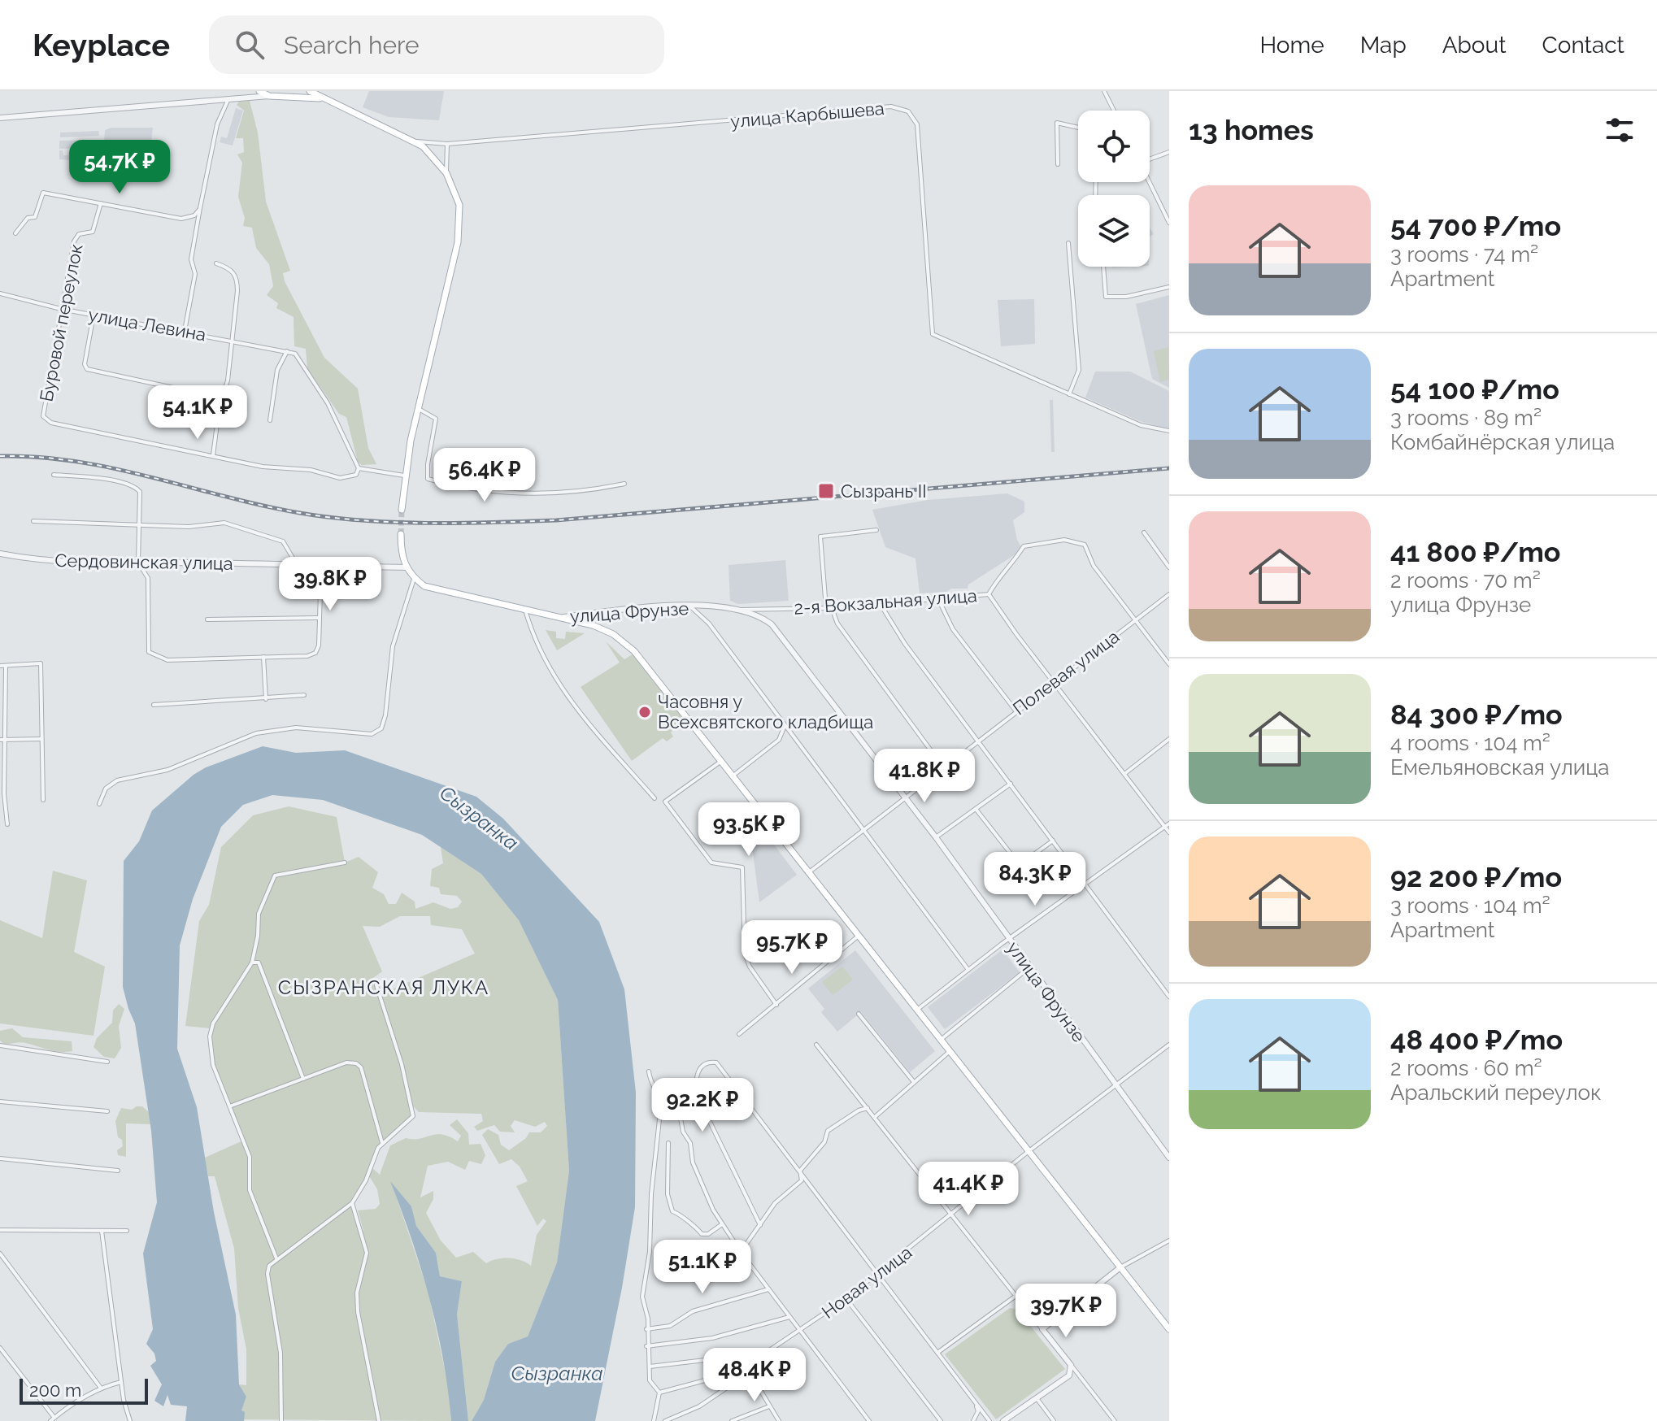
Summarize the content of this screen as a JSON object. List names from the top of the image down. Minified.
{"streets":{"street":["улица Карбышева","Буровой переулок","улица Левина","Сердовинская улица","2-я Вокзальная улица","улица Фрунзе","Полевая улица","Новая улица"]},"crossings":[["Буровой переулок","улица Левина"],["2-я Вокзальная улица","улица Фрунзе"],["2-я Вокзальная улица","Полевая улица"],["улица Фрунзе","Полевая улица"],["улица Фрунзе","Новая улица"]],"districts":["СЫЗРАНСКАЯ ЛУКА"],"water":["Сызранка"],"places":{"transit":["Сызрань II"],"other":["Часовня у Всехсвятского кладбища"]},"scale_bar":"200 m","page":{"header":"Keyplace","search":"Search here","nav":["Home","Map","About","Contact"],"heading":"13 homes","price":["54.7K ₽","54.1K ₽","56.4K ₽","39.8K ₽","41.8K ₽","93.5K ₽","84.3K ₽","95.7K ₽","92.2K ₽","41.4K ₽","51.1K ₽","39.7K ₽","48.4K ₽"],"list":[{"name":"54 700 ₽/mo","note":"3 rooms · 74 m² · Apartment"},{"name":"54 100 ₽/mo","note":"3 rooms · 89 m² · Комбайнёрская улица"},{"name":"41 800 ₽/mo","note":"2 rooms · 70 m² · улица Фрунзе"},{"name":"84 300 ₽/mo","note":"4 rooms · 104 m² · Емельяновская улица"},{"name":"92 200 ₽/mo","note":"3 rooms · 104 m² · Apartment"},{"name":"48 400 ₽/mo","note":"2 rooms · 60 m² · Аральский переулок"}],"scale":"200 m"}}
